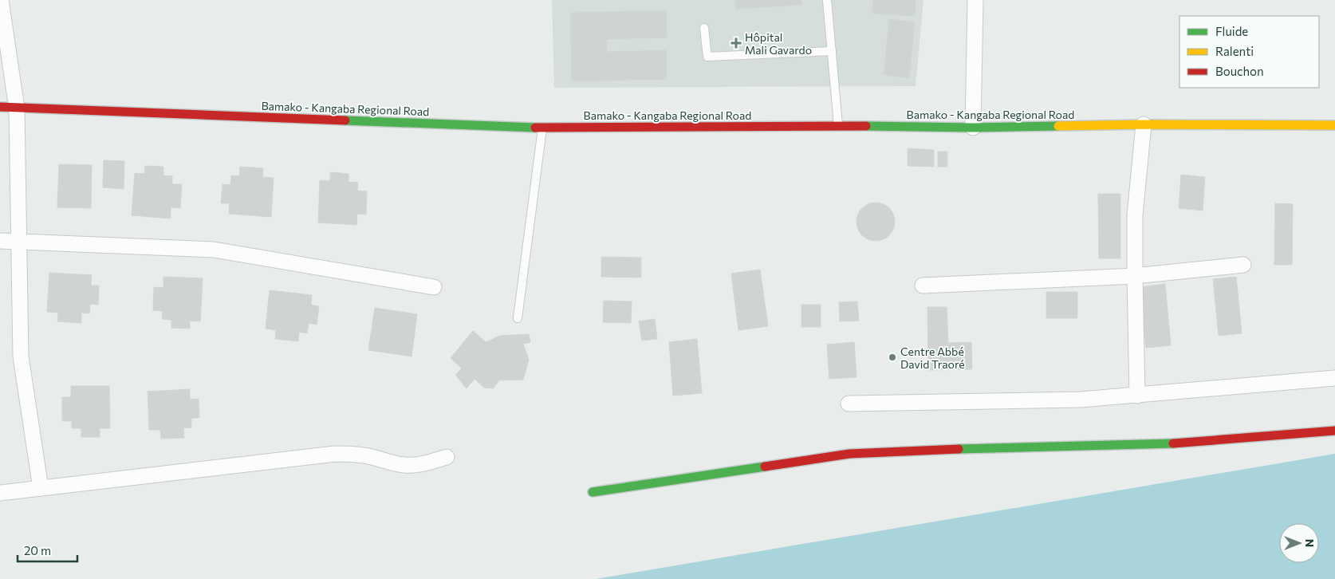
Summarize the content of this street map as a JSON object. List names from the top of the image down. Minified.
{"streets":{"street":["Bamako - Kangaba Regional Road"]},"places":{"health":["Hôpital Mali Gavardo"],"other":["Centre Abbé David Traoré"]},"legend":["Fluide","Ralenti","Bouchon"],"scale_bar":"20 m","north":"right"}
